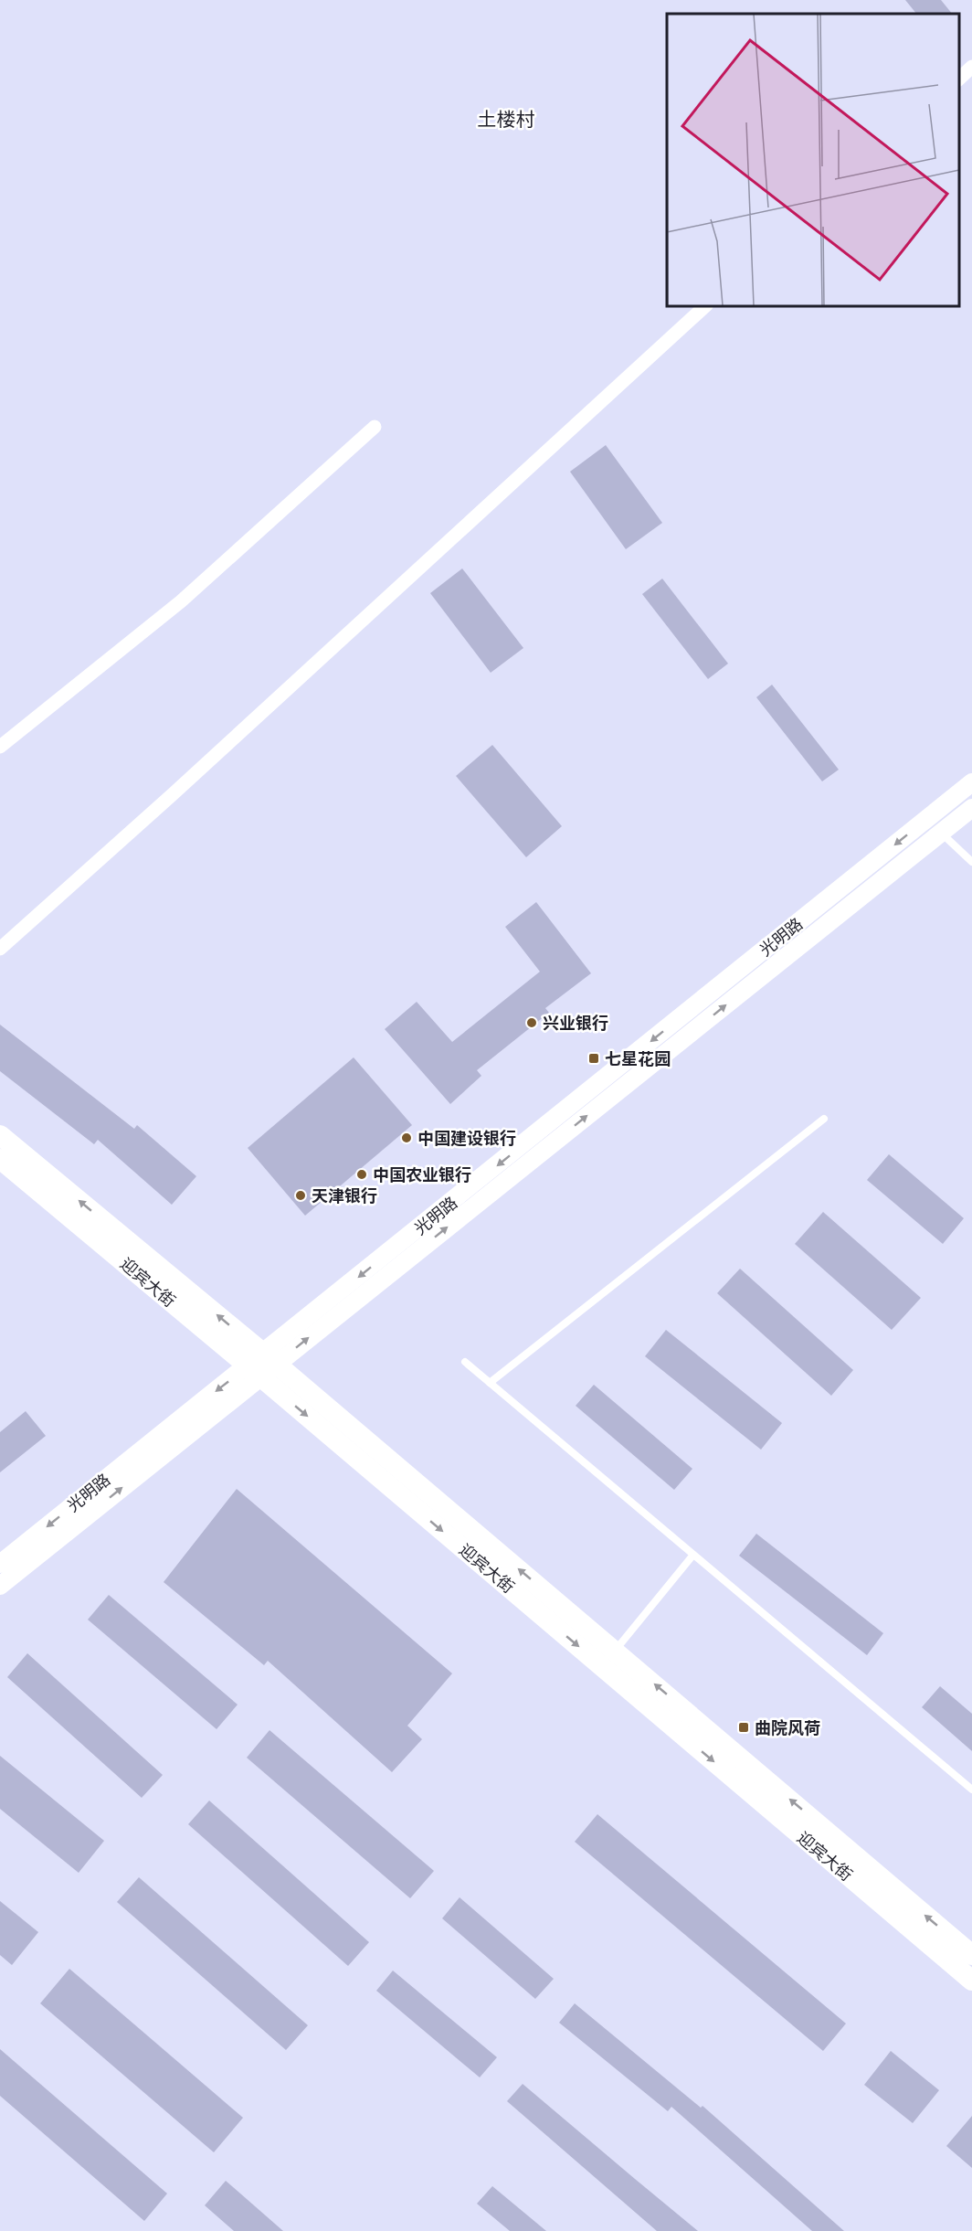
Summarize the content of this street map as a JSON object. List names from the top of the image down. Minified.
{"streets":{"main road":["迎宾大街"],"street":["光明路"]},"crossings":[["光明路","迎宾大街"]],"districts":["土楼村"],"places":{"other":["兴业银行","中国建设银行","中国农业银行","天津银行"],"transit":["七星花园","曲院风荷"]}}
